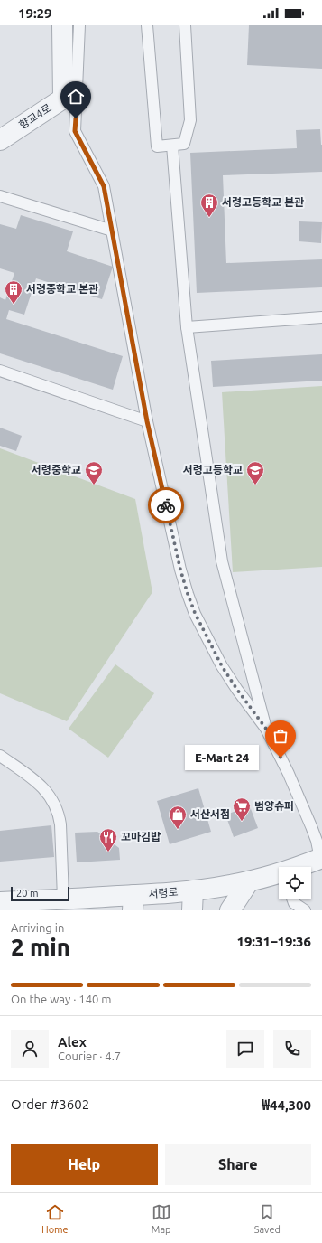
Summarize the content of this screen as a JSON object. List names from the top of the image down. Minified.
{"streets":{"street":["향교4로","서령로"]},"places":{"building":["서령고등학교 본관","서령중학교 본관"],"school or university":["서령중학교","서령고등학교"],"other":["E-Mart 24"],"supermarket":["범양슈퍼"],"shop":["서산서점"],"restaurant":["꼬마김밥"]},"scale_bar":"20 m","page":{"status":"19:29","bubble":"E-Mart 24","scale":"20 m","heading":["2 min","Arriving in","19:31–19:36"],"panel":["Alex","Courier · 4.7","Order #3602","₩44,300"],"bar":"On the way · 140 m","buttons":["Help","Share"],"tabs":["Home","Map","Saved"]}}
